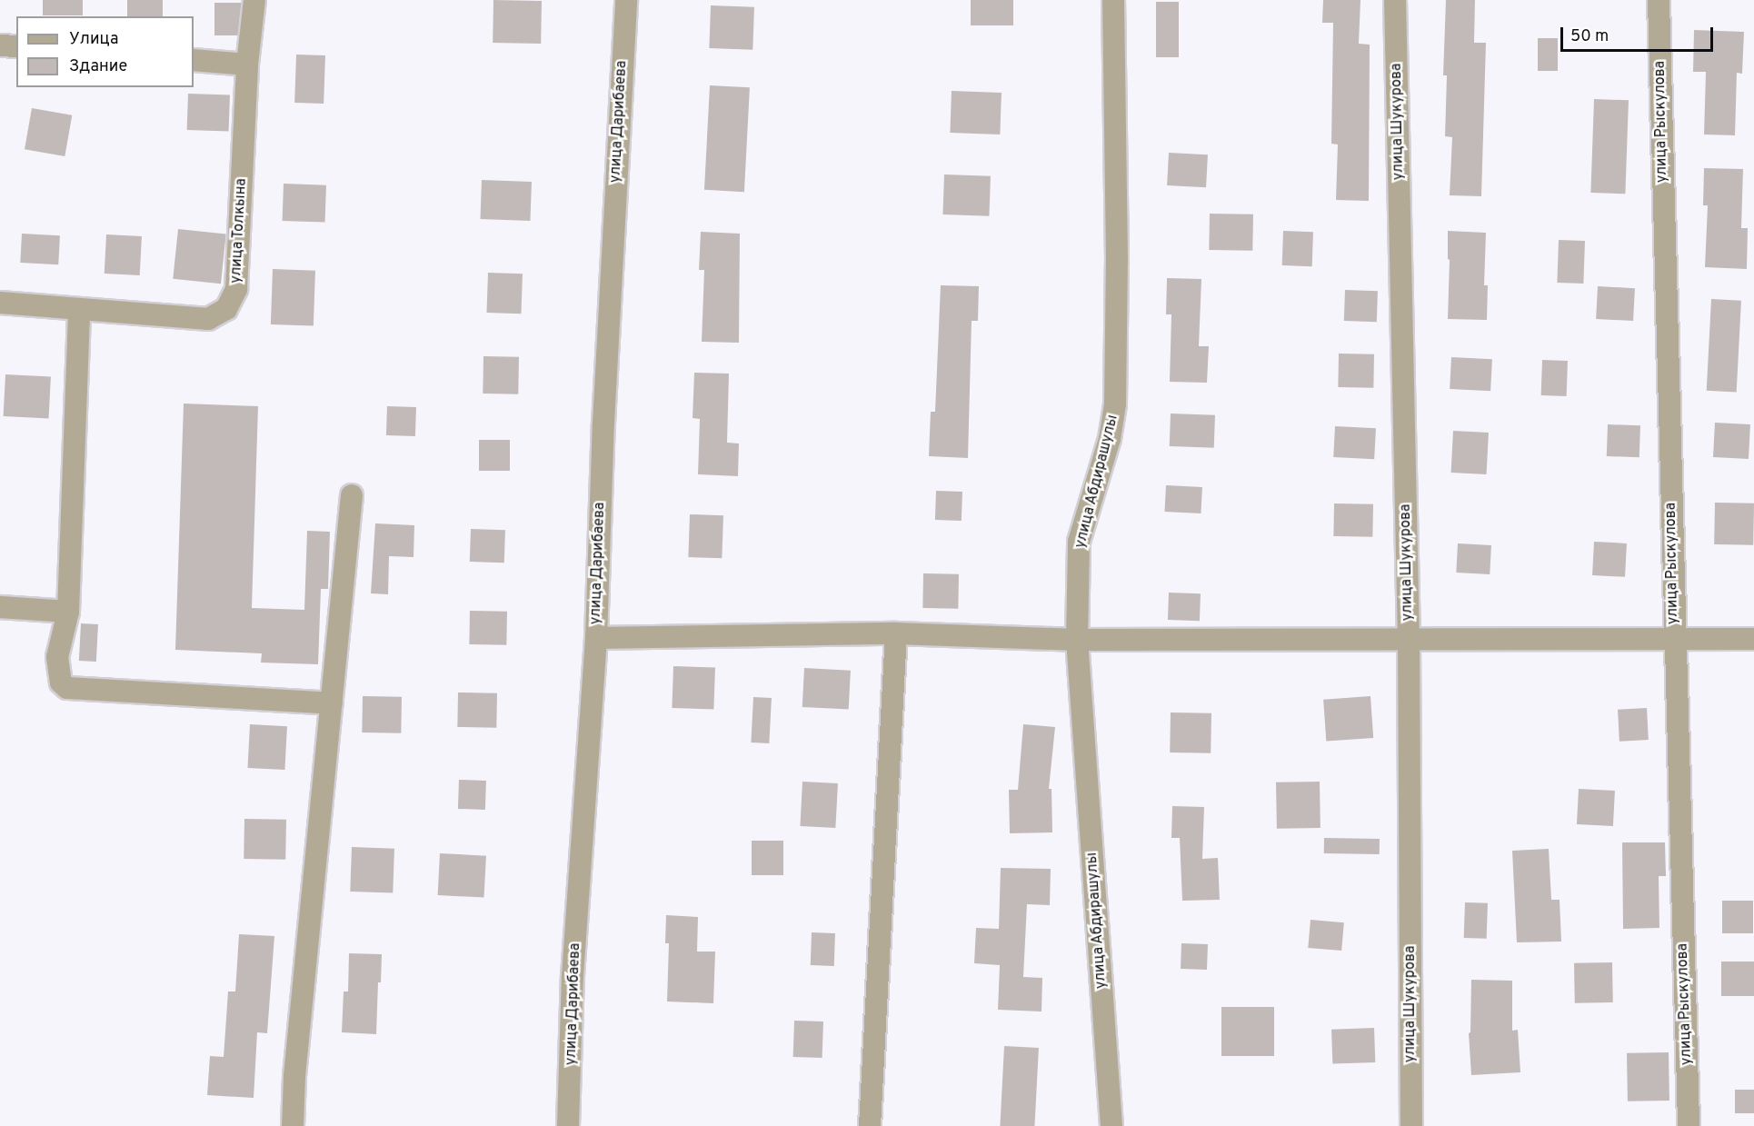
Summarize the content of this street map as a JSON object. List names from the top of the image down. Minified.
{"streets":{"street":["улица Дарибаева","улица Шукурова","улица Рыскулова","улица Толкына","улица Абдирашулы"]},"legend":["Улица","Здание"],"scale_bar":"50 m"}
